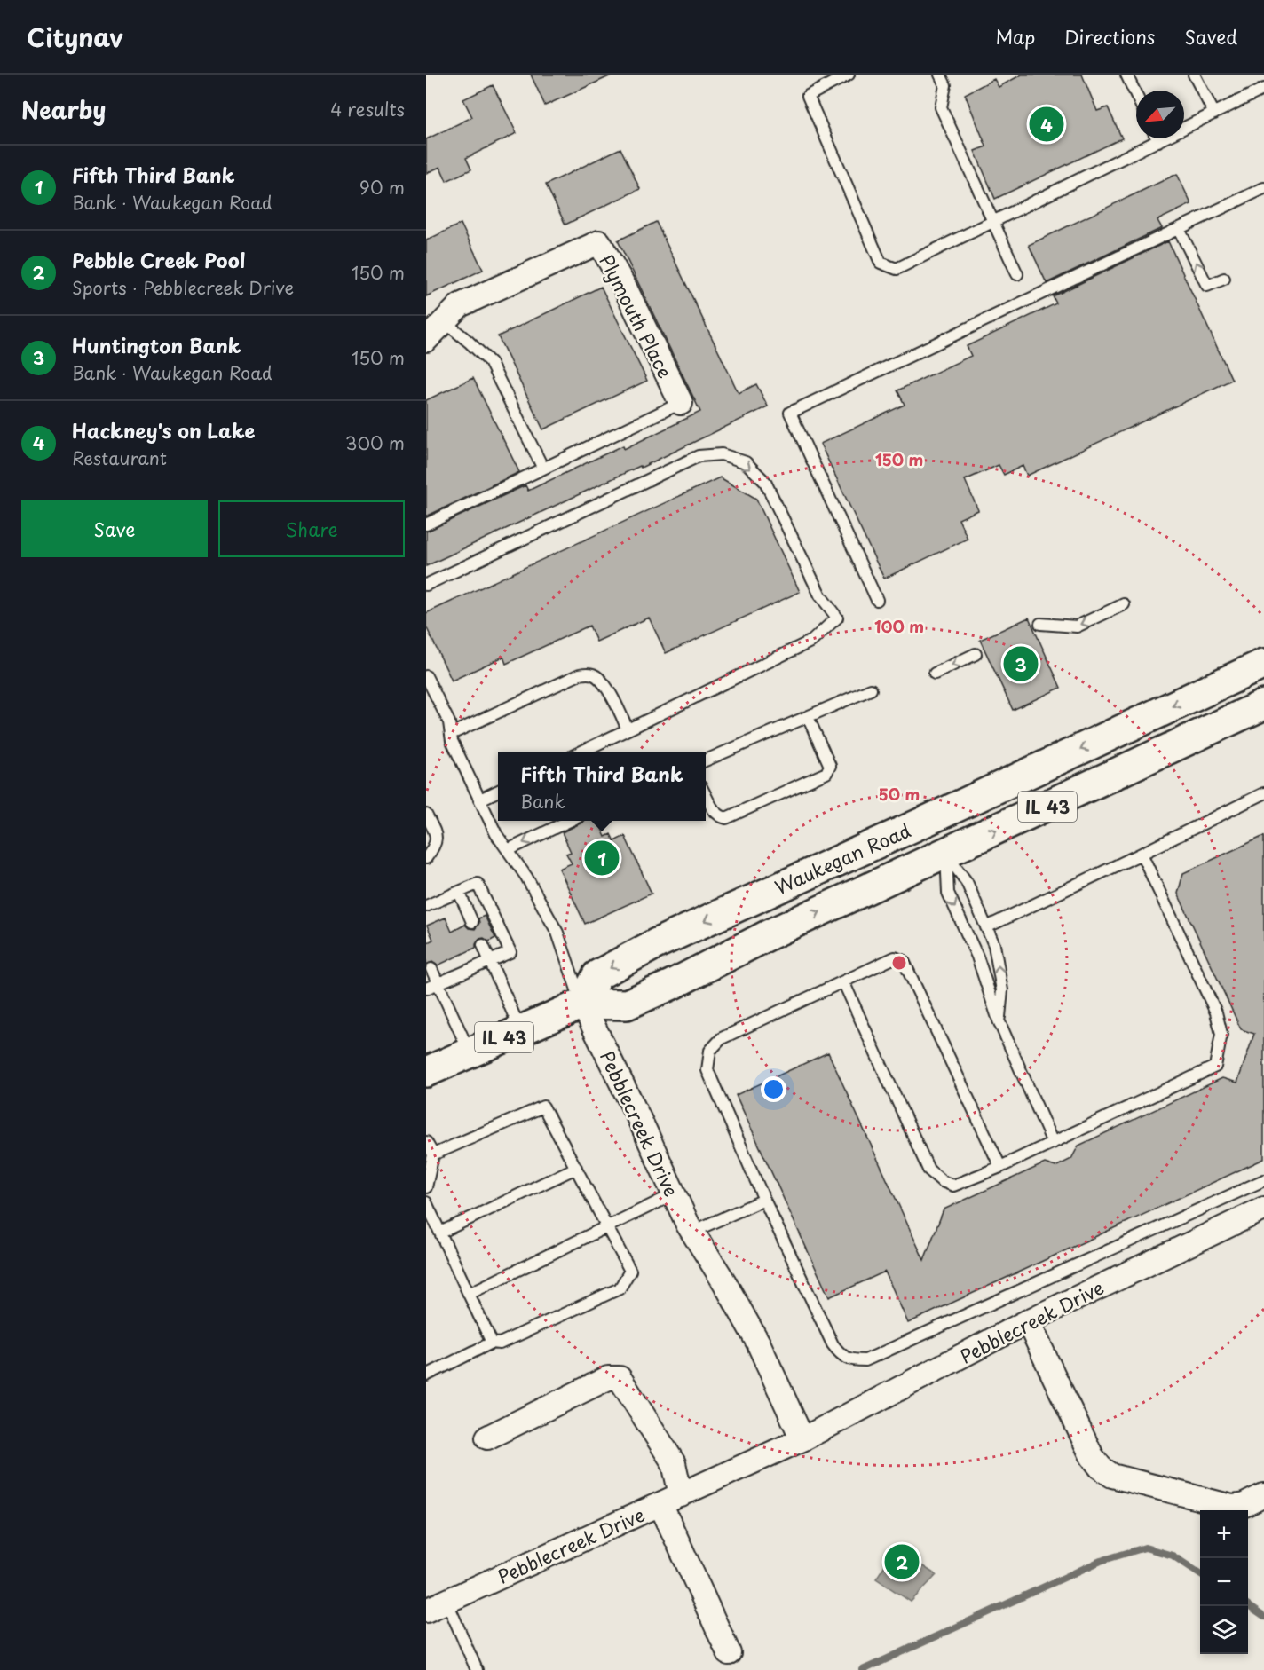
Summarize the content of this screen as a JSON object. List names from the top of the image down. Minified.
{"streets":{"main road":["IL 43","Waukegan Road"],"street":["Plymouth Place","Pebblecreek Drive"]},"crossings":[["Waukegan Road","Pebblecreek Drive"]],"north":"bottom left","page":{"header":"Citynav","nav":["Map","Directions","Saved"],"heading":["Nearby","4 results"],"pins":["4","3","1","2"],"list":[{"mark":"1","name":"Fifth Third Bank","note":"Bank · Waukegan Road","value":"90 m"},{"mark":"2","name":"Pebble Creek Pool","note":"Sports · Pebblecreek Drive","value":"150 m"},{"mark":"3","name":"Huntington Bank","note":"Bank · Waukegan Road","value":"150 m"},{"mark":"4","name":"Hackney's on Lake","note":"Restaurant","value":"300 m"}],"buttons":["Save","Share"],"popup":["Fifth Third Bank","Bank"],"map_buttons":["+","−"]},"rings":["150 m","100 m","50 m"]}
